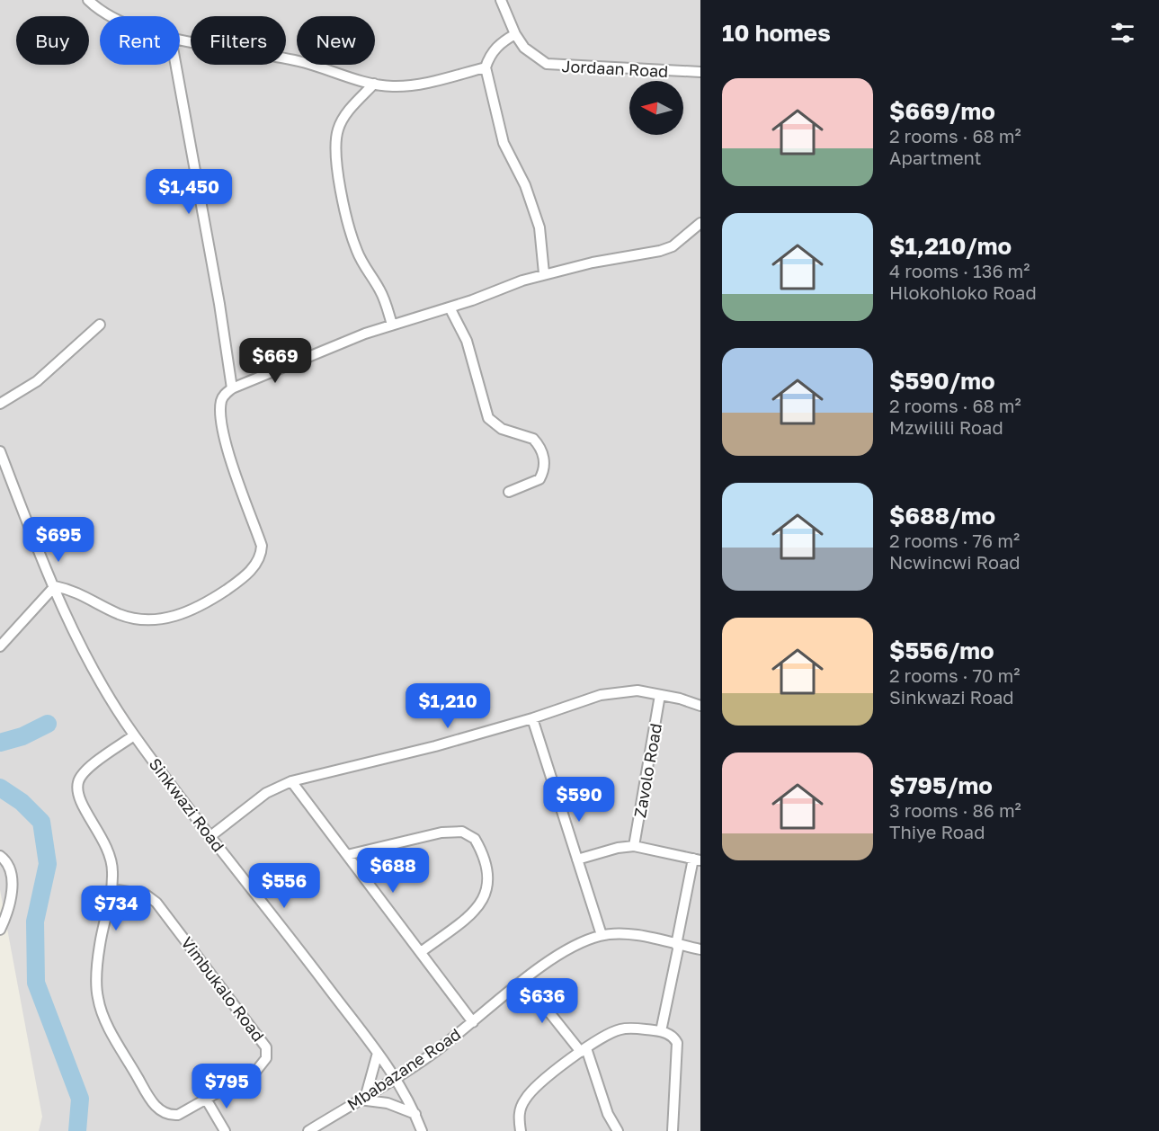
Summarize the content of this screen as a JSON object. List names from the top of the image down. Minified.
{"streets":{"street":["Jordaan Road","Zavolo Road","Sinkwazi Road","Vimbukalo Road","Mbabazane Road"]},"crossings":[["Sinkwazi Road","Vimbukalo Road"],["Sinkwazi Road","Mbabazane Road"]],"north":"left","page":{"heading":"10 homes","chip":["Buy","Rent","Filters","New"],"list":[{"name":"$669/mo","note":"2 rooms · 68 m² · Apartment"},{"name":"$1,210/mo","note":"4 rooms · 136 m² · Hlokohloko Road"},{"name":"$590/mo","note":"2 rooms · 68 m² · Mzwilili Road"},{"name":"$688/mo","note":"2 rooms · 76 m² · Ncwincwi Road"},{"name":"$556/mo","note":"2 rooms · 70 m² · Sinkwazi Road"},{"name":"$795/mo","note":"3 rooms · 86 m² · Thiye Road"}],"price":["$1,450","$669","$695","$1,210","$590","$688","$556","$734","$636","$795"]}}
